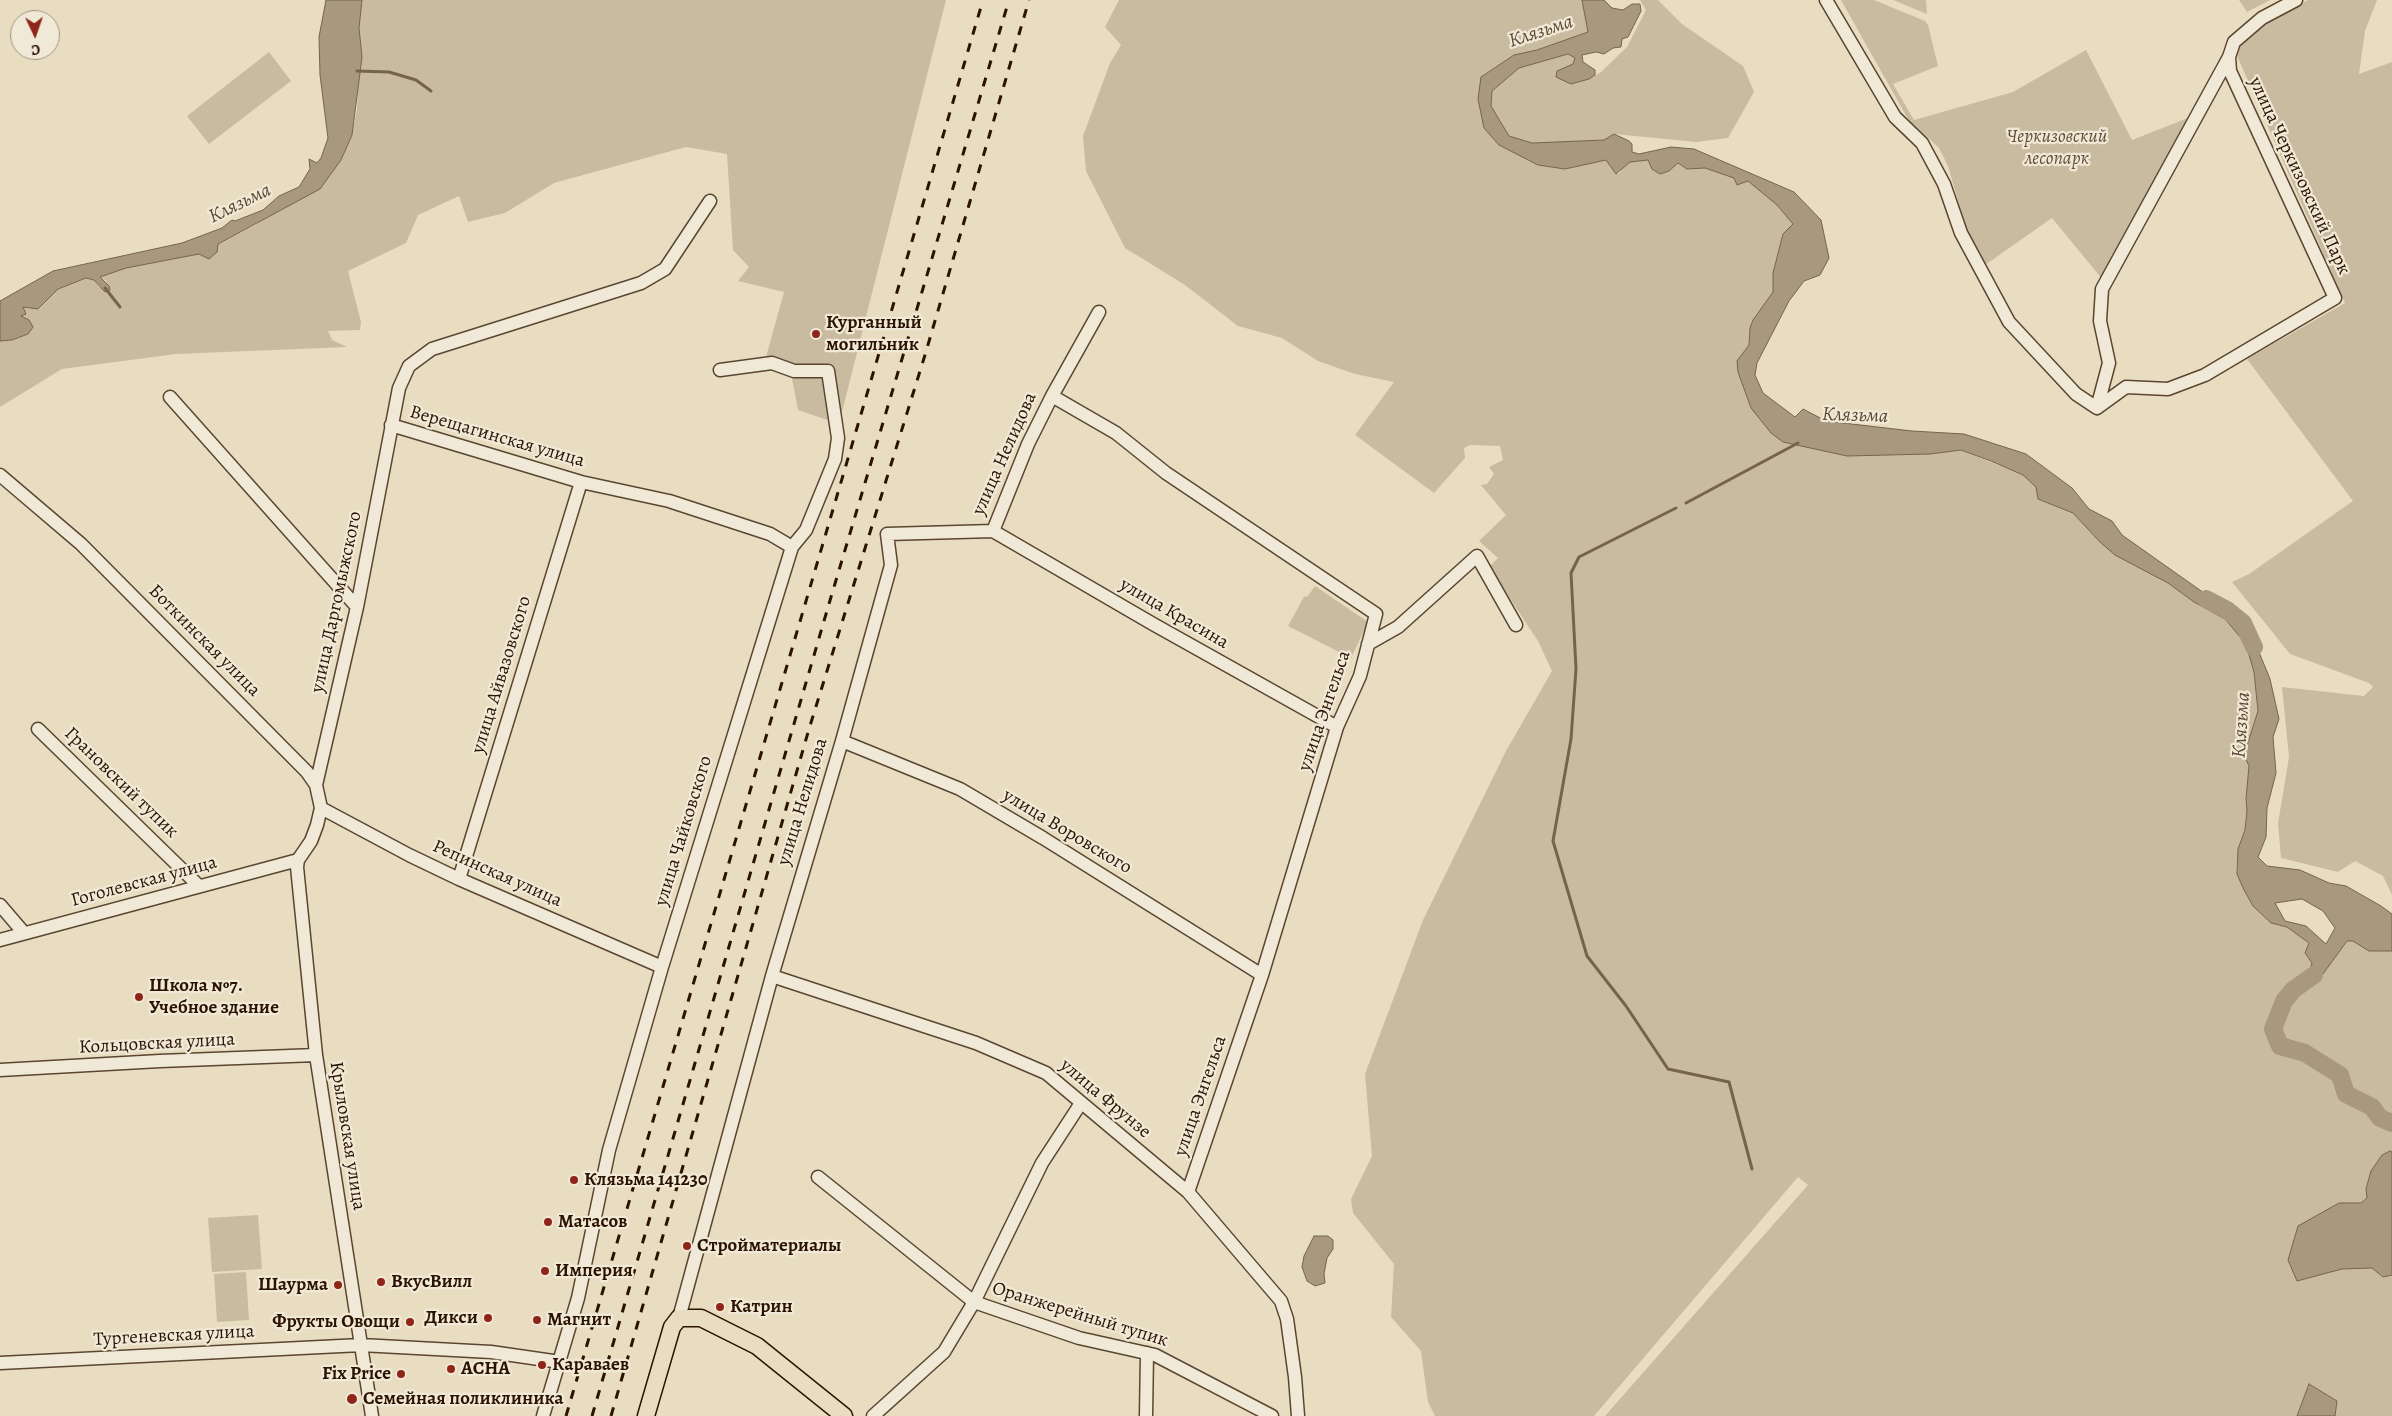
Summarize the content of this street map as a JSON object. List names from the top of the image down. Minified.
{"streets":{"main road":["улица Нелидова"],"street":["улица Черкизовский Парк","Верещагинская улица","улица Даргомыжского","улица Красина","Боткинская улица","улица Айвазовского","улица Энгельса","Грановский тупик","улица Чайковского","улица Воровского","Репинская улица","Гоголевская улица","Кольцовская улица","улица Фрунзе","Крыловская улица","Оранжерейный тупик","Тургеневская улица"]},"crossings":[["Верещагинская улица","улица Даргомыжского"],["Верещагинская улица","улица Айвазовского"],["Верещагинская улица","улица Чайковского"],["улица Нелидова","улица Красина"],["улица Нелидова","улица Энгельса"],["улица Нелидова","улица Воровского"],["улица Нелидова","улица Фрунзе"],["улица Даргомыжского","Боткинская улица"],["улица Красина","улица Энгельса"],["Боткинская улица","Репинская улица"],["Боткинская улица","Гоголевская улица"],["Боткинская улица","Крыловская улица"],["улица Айвазовского","Репинская улица"],["улица Энгельса","улица Воровского"],["улица Энгельса","улица Фрунзе"],["Грановский тупик","Гоголевская улица"],["улица Чайковского","Репинская улица"],["улица Чайковского","Тургеневская улица"],["Гоголевская улица","Крыловская улица"],["Кольцовская улица","Крыловская улица"],["Крыловская улица","Тургеневская улица"]],"water":["Клязьма"],"parks":["Черкизовский лесопарк"],"places":["Курганный могильник","Школа №7. Учебное здание","Клязьма 141230","Матасов","Стройматериалы","Империя","ВкусВилл","Шаурма","Катрин","Дикси","Магнит","Фрукты Овощи","Караваев","АСНА","Fix Price","Семейная поликлиника"],"north":"bottom"}
